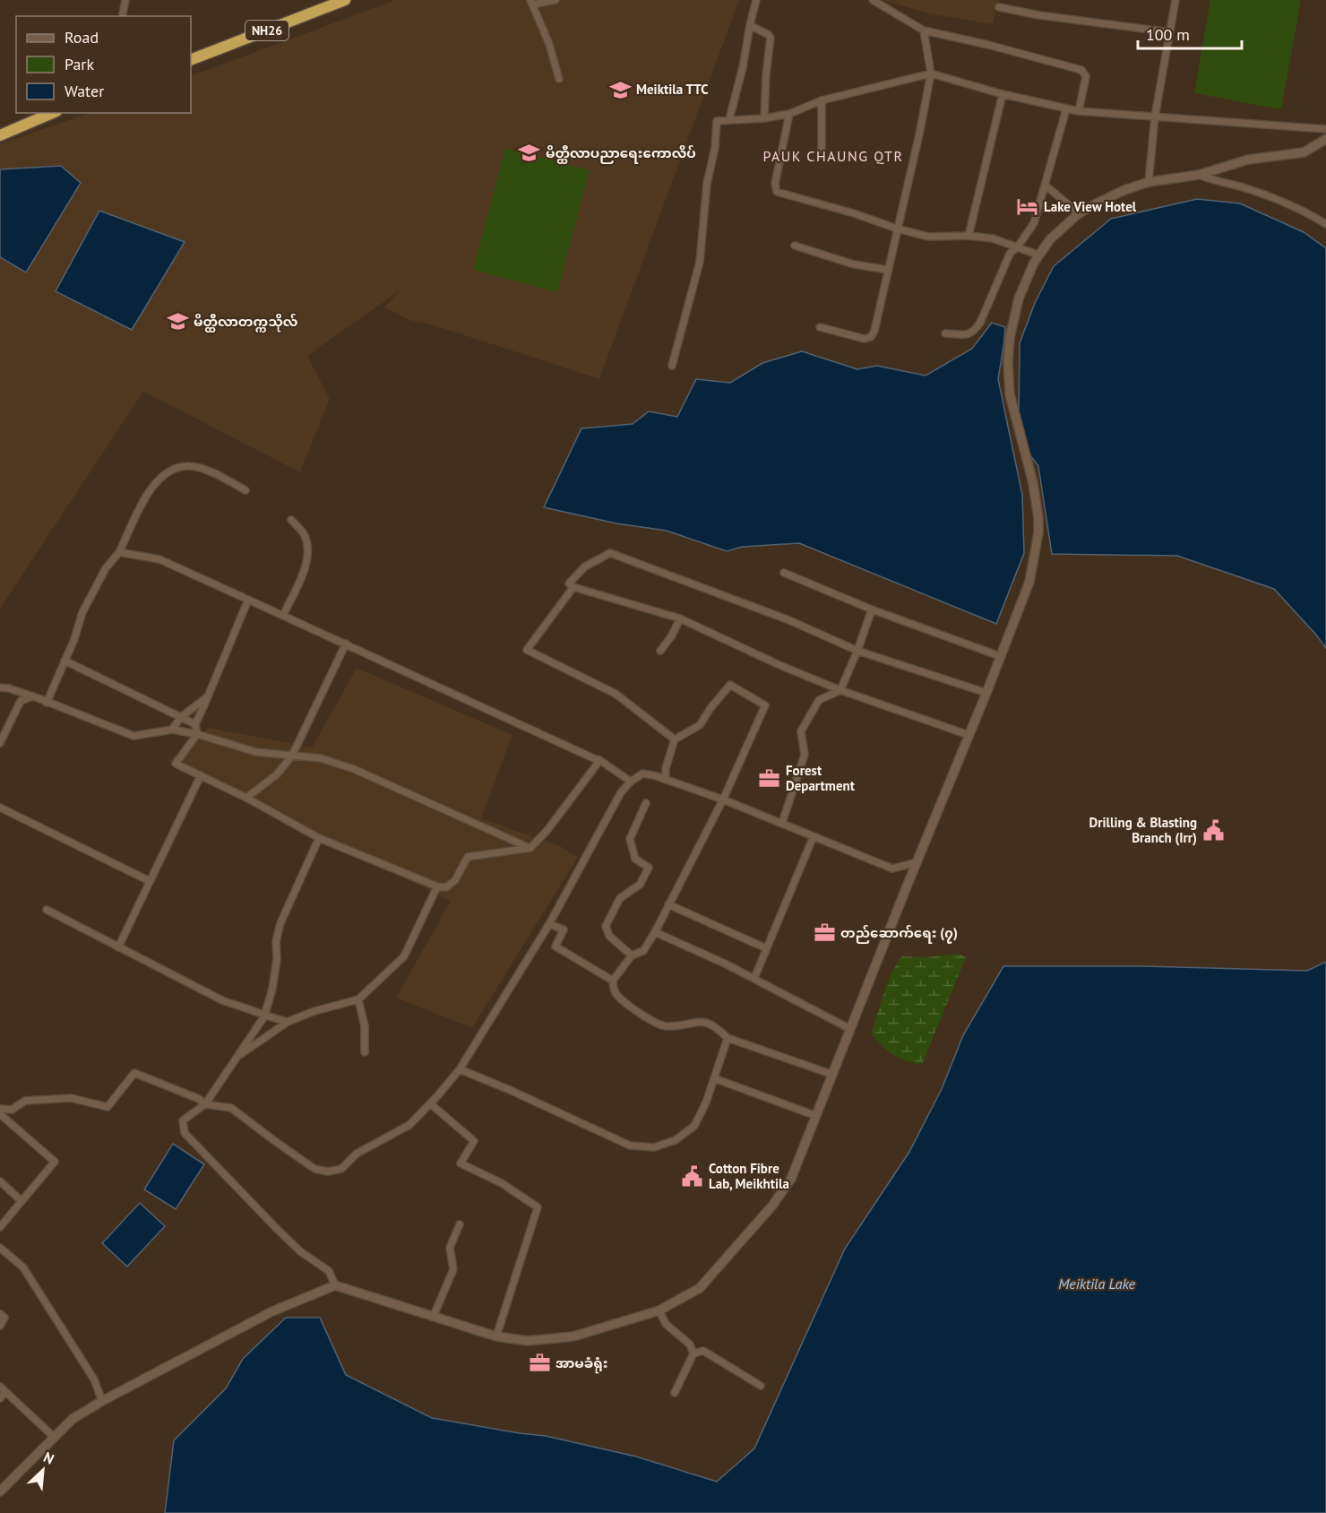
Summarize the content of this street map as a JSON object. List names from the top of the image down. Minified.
{"streets":{"highway":["NH26"]},"districts":["PAUK CHAUNG QTR"],"water":["Meiktila Lake"],"places":{"school or university":["Meiktila TTC","မိတ္ထီလာပညာရေးကောလိပ်","မိတ္ထီလာတက္ကသိုလ်"],"hotel":["Lake View Hotel"],"office":["Forest Department","တည်ဆောက်ရေး (၇)","အာမခံရုံး"],"public building":["Drilling & Blasting Branch (Irr)","Cotton Fibre Lab, Meikhtila"]},"legend":["Road","Park","Water"],"scale_bar":"100 m","north":"top right"}
